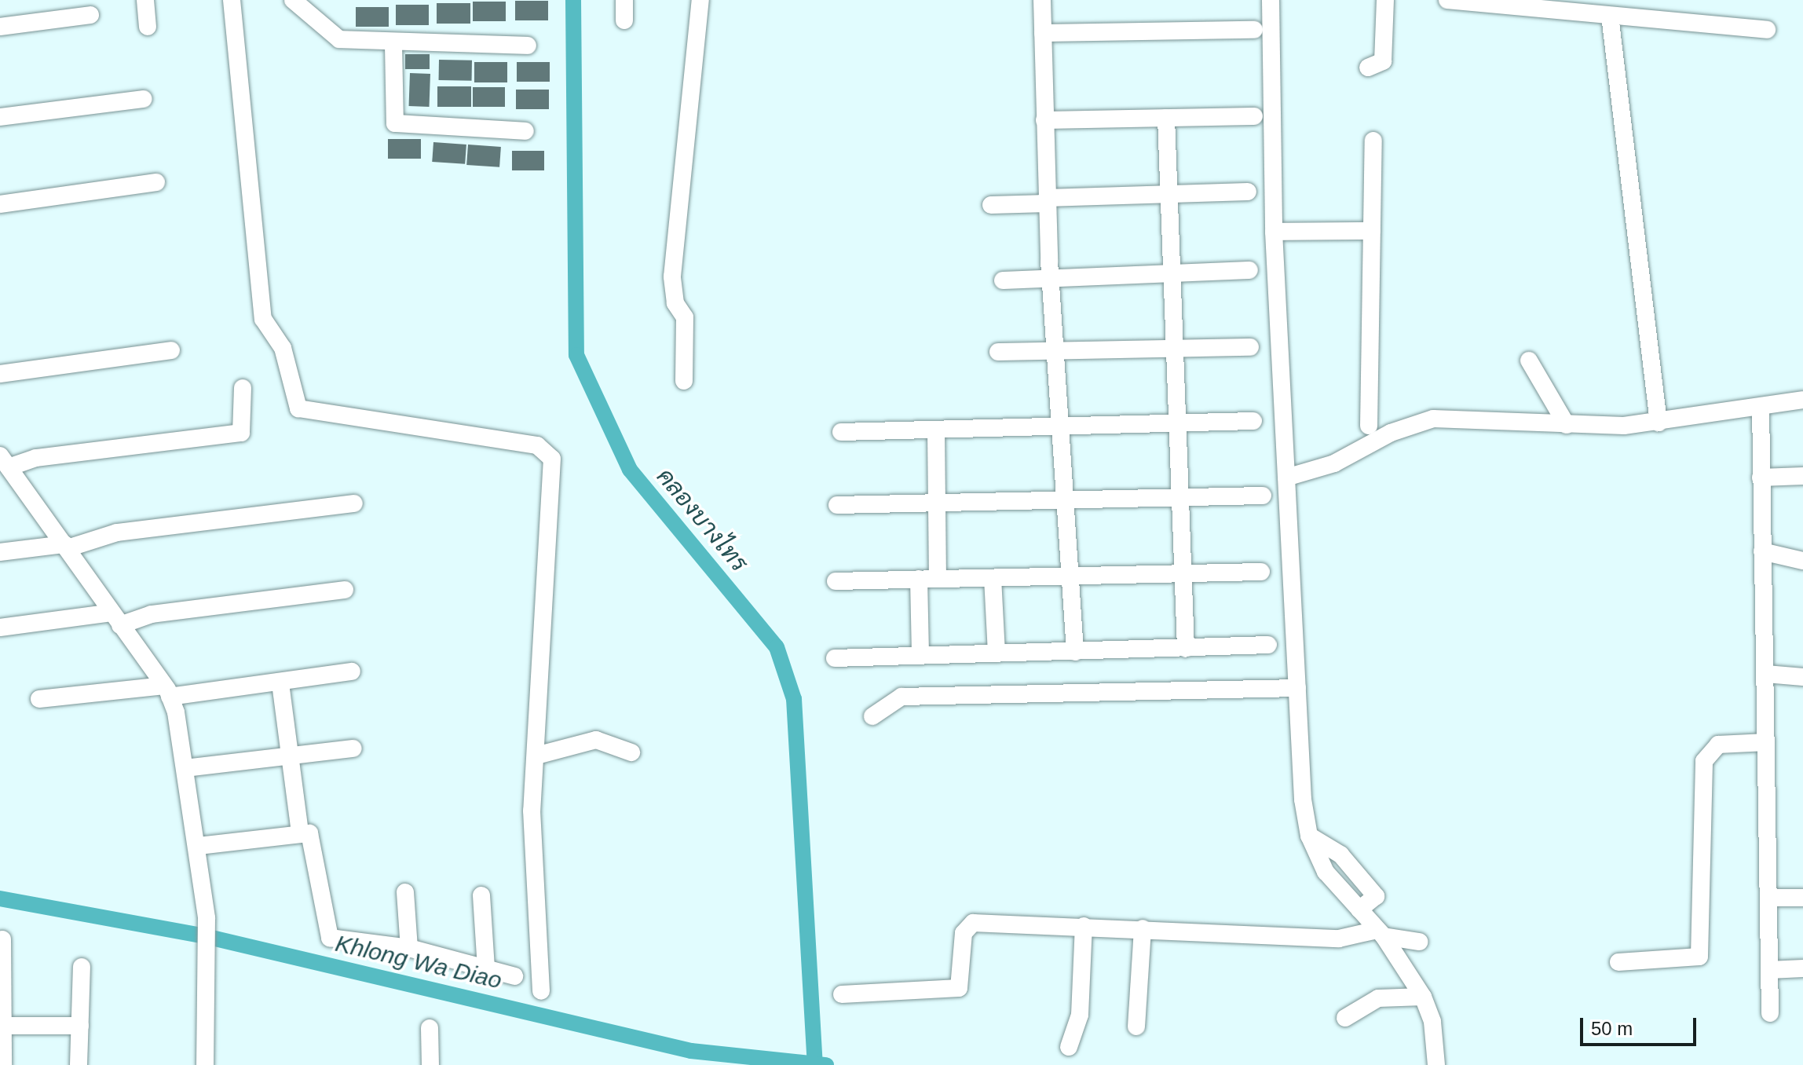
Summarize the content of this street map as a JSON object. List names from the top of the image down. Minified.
{"water":["คลองบางไทร","Khlong Wa Diao"],"scale_bar":"50 m"}
